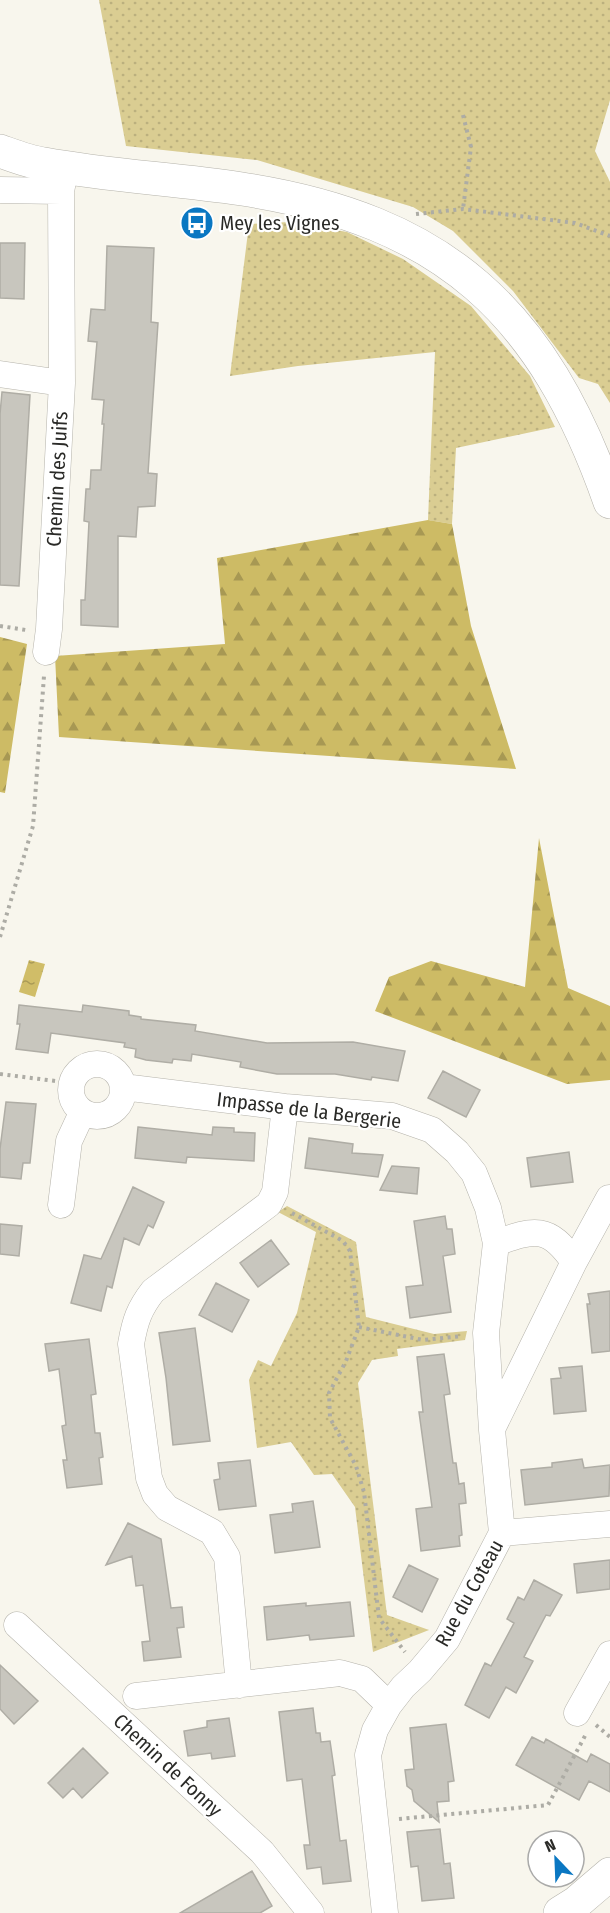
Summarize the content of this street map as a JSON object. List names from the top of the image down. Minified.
{"streets":{"street":["Chemin des Juifs","Impasse de la Bergerie","Rue du Coteau","Chemin de Fonny"]},"crossings":[["Impasse de la Bergerie","Rue du Coteau"]],"places":{"bus stop":["Mey les Vignes"]},"north":"top left"}
